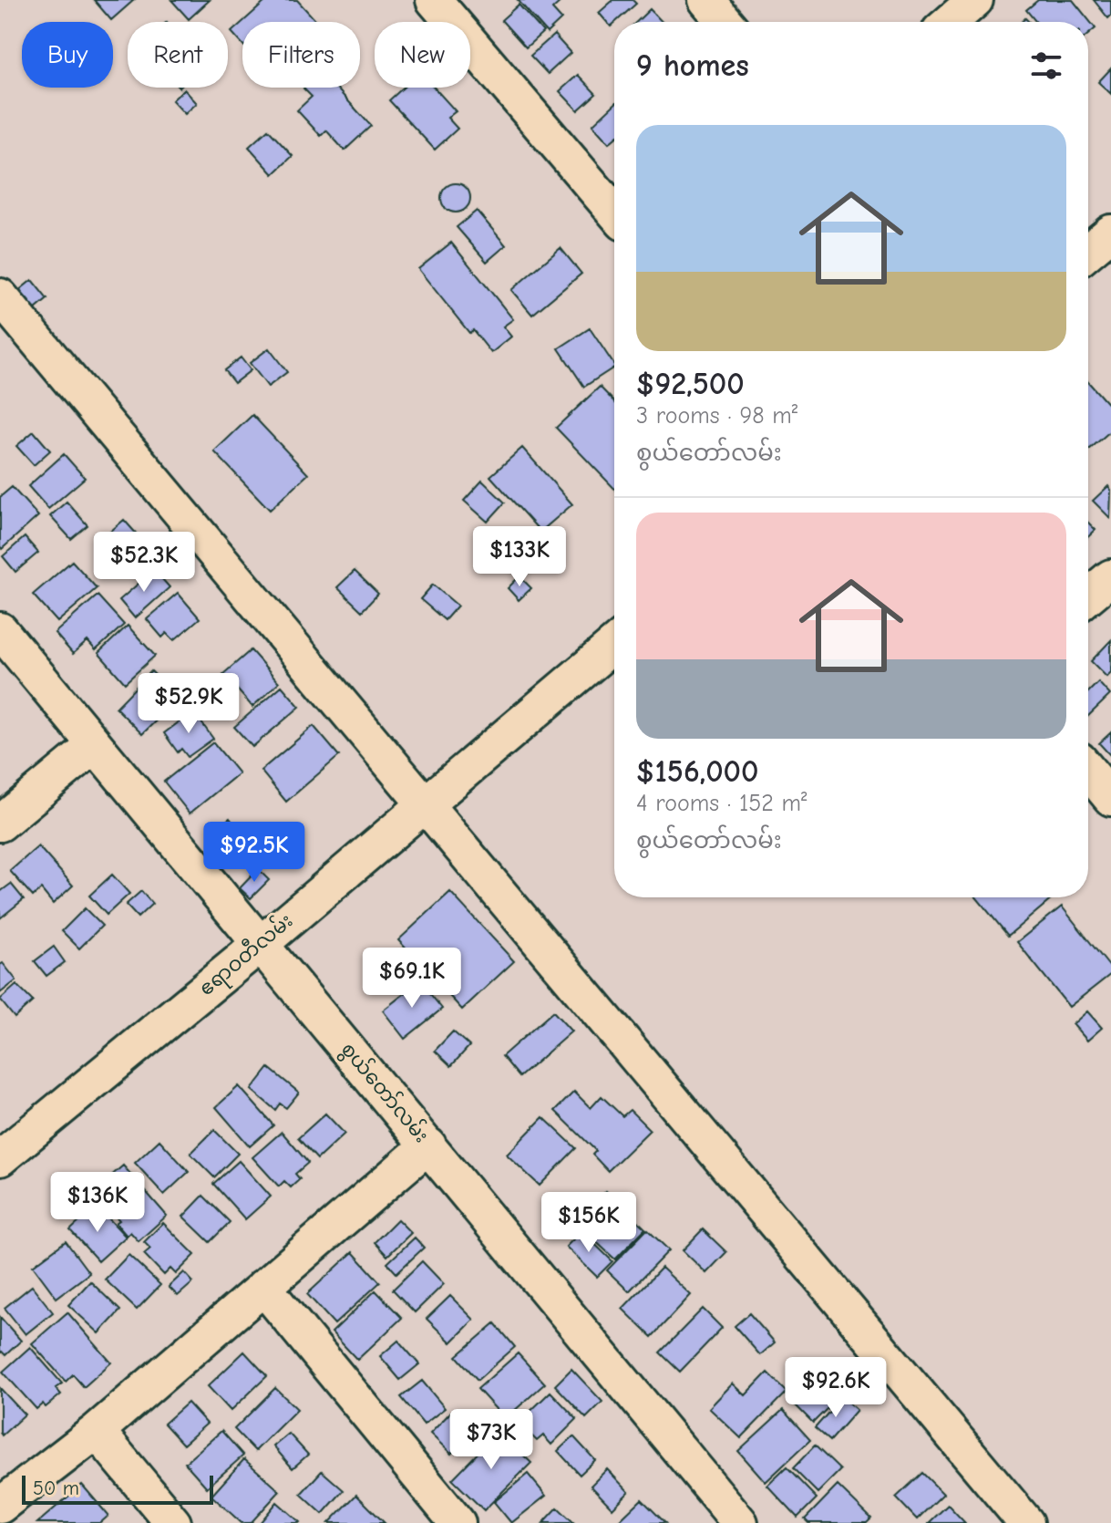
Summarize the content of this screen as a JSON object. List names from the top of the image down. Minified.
{"streets":{"street":["ဧရာဝတီလမ်း","စွယ်တော်လမ်း"]},"crossings":[["ဧရာဝတီလမ်း","စွယ်တော်လမ်း"]],"scale_bar":"50 m","page":{"chip":["Buy","Rent","Filters","New"],"heading":"9 homes","list":[{"name":"$92,500","note":"3 rooms · 98 m² · စွယ်တော်လမ်း"},{"name":"$156,000","note":"4 rooms · 152 m² · စွယ်တော်လမ်း"}],"price":["$133K","$52.3K","$52.9K","$92.5K","$69.1K","$136K","$156K","$92.6K","$73K"],"scale":"50 m"}}
